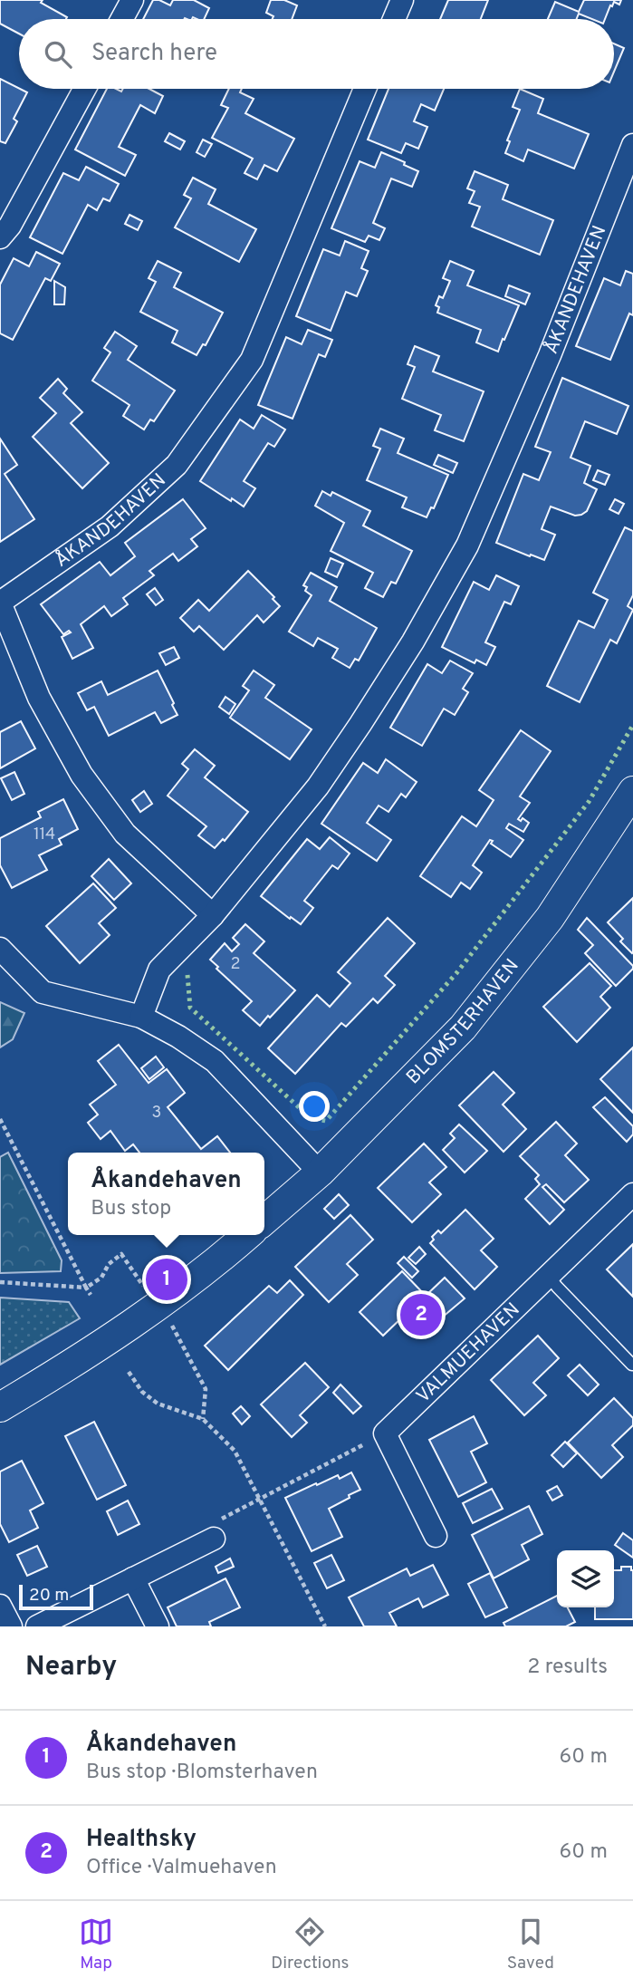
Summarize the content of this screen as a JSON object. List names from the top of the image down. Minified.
{"streets":{"street":["ÅKANDEHAVEN","BLOMSTERHAVEN","VALMUEHAVEN"]},"house_numbers":["114","2","3"],"scale_bar":"20 m","page":{"search":"Search here","popup":["Åkandehaven","Bus stop"],"pins":["1","2"],"scale":"20 m","heading":["Nearby","2 results"],"list":[{"mark":"1","name":"Åkandehaven","note":"Bus stop · Blomsterhaven","value":"60 m"},{"mark":"2","name":"Healthsky","note":"Office · Valmuehaven","value":"60 m"}],"nav":["Map","Directions","Saved"]}}
